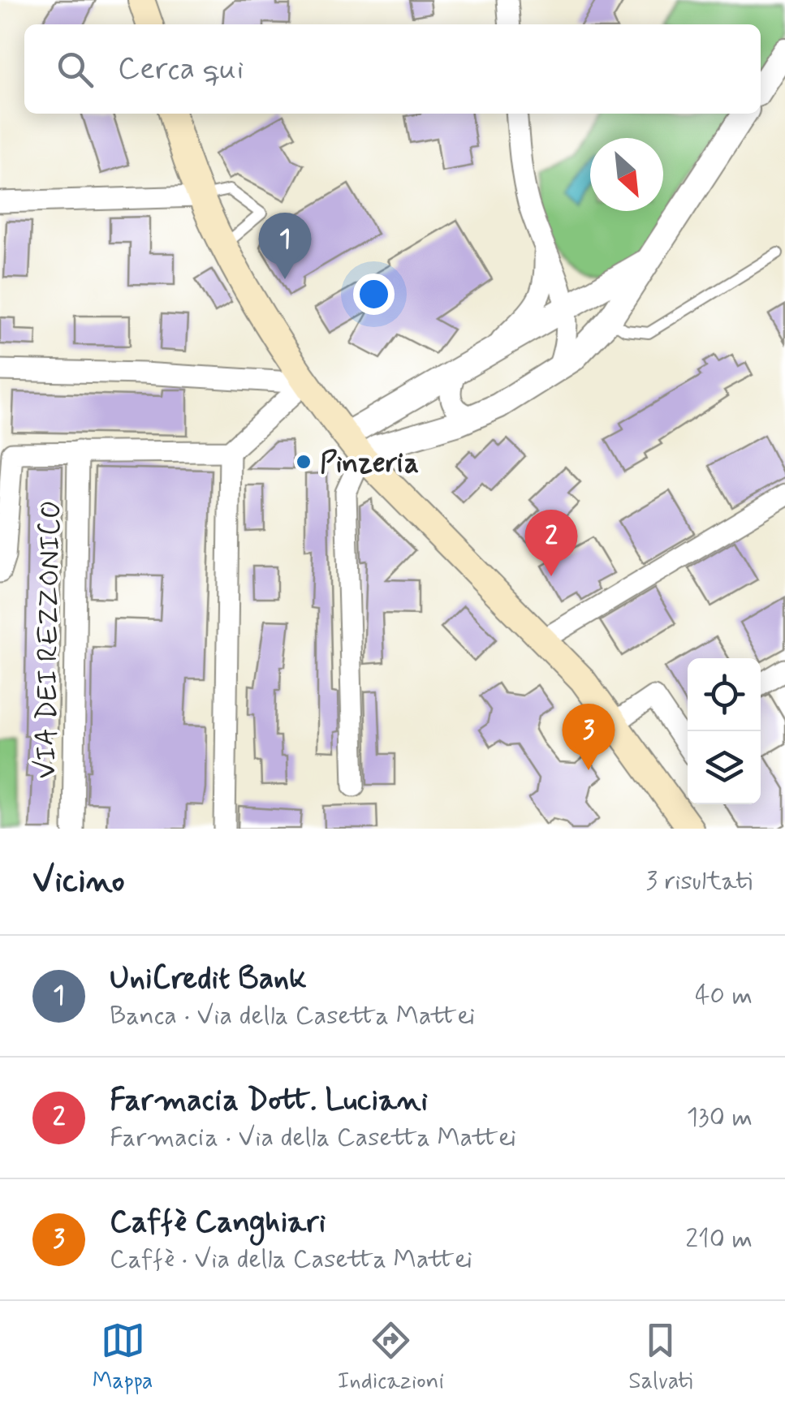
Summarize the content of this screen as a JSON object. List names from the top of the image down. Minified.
{"streets":{"street":["VIA DEI REZZONICO"]},"places":["Pinzeria"],"north":"bottom right","page":{"search":"Cerca qui","pins":["1","2","3"],"heading":["Vicino","3 risultati"],"list":[{"mark":"1","name":"UniCredit Bank","note":"Banca · Via della Casetta Mattei","value":"40 m"},{"mark":"2","name":"Farmacia Dott. Luciani","note":"Farmacia · Via della Casetta Mattei","value":"130 m"},{"mark":"3","name":"Caffè Canghiari","note":"Caffè · Via della Casetta Mattei","value":"210 m"}],"nav":["Mappa","Indicazioni","Salvati"]}}
